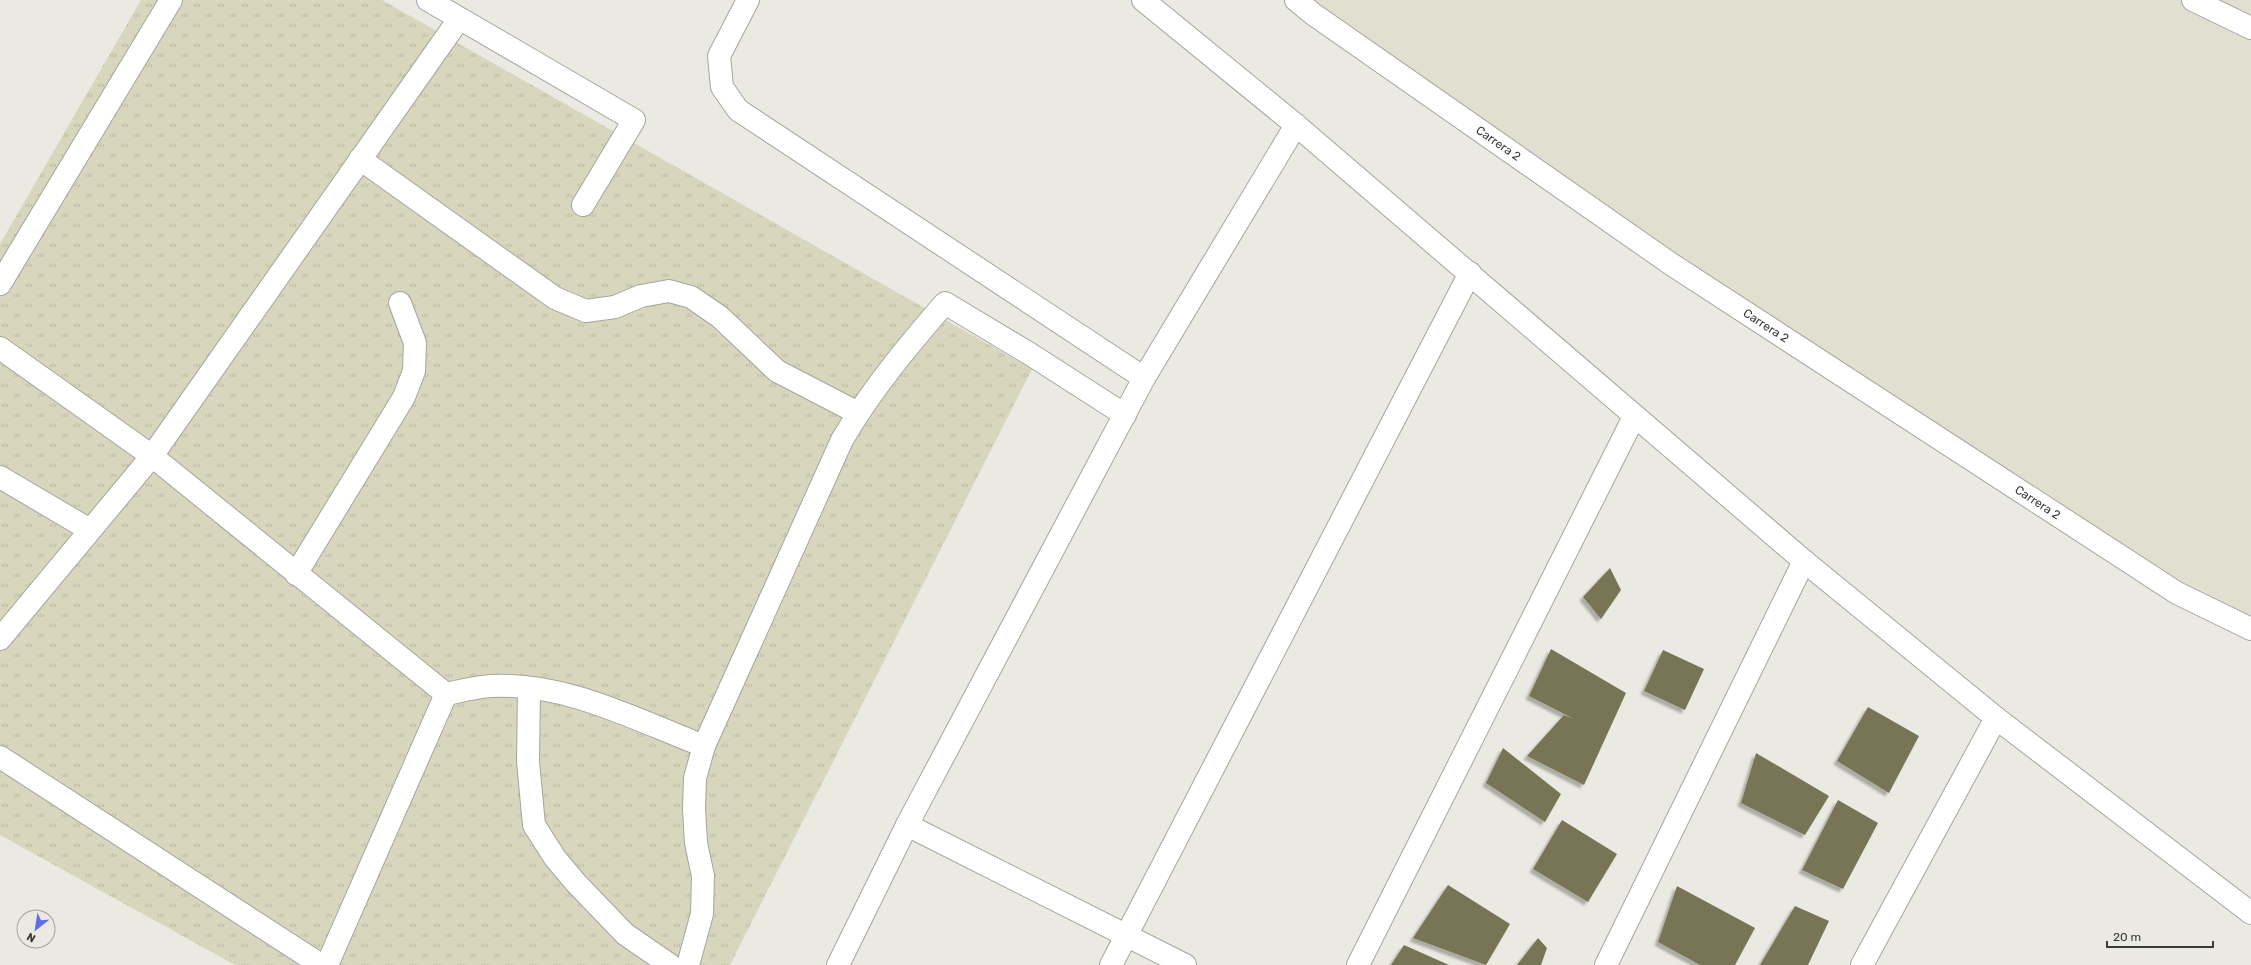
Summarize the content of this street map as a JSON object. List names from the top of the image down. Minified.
{"streets":{"street":["Carrera 2"]},"scale_bar":"20 m","north":"bottom left"}
